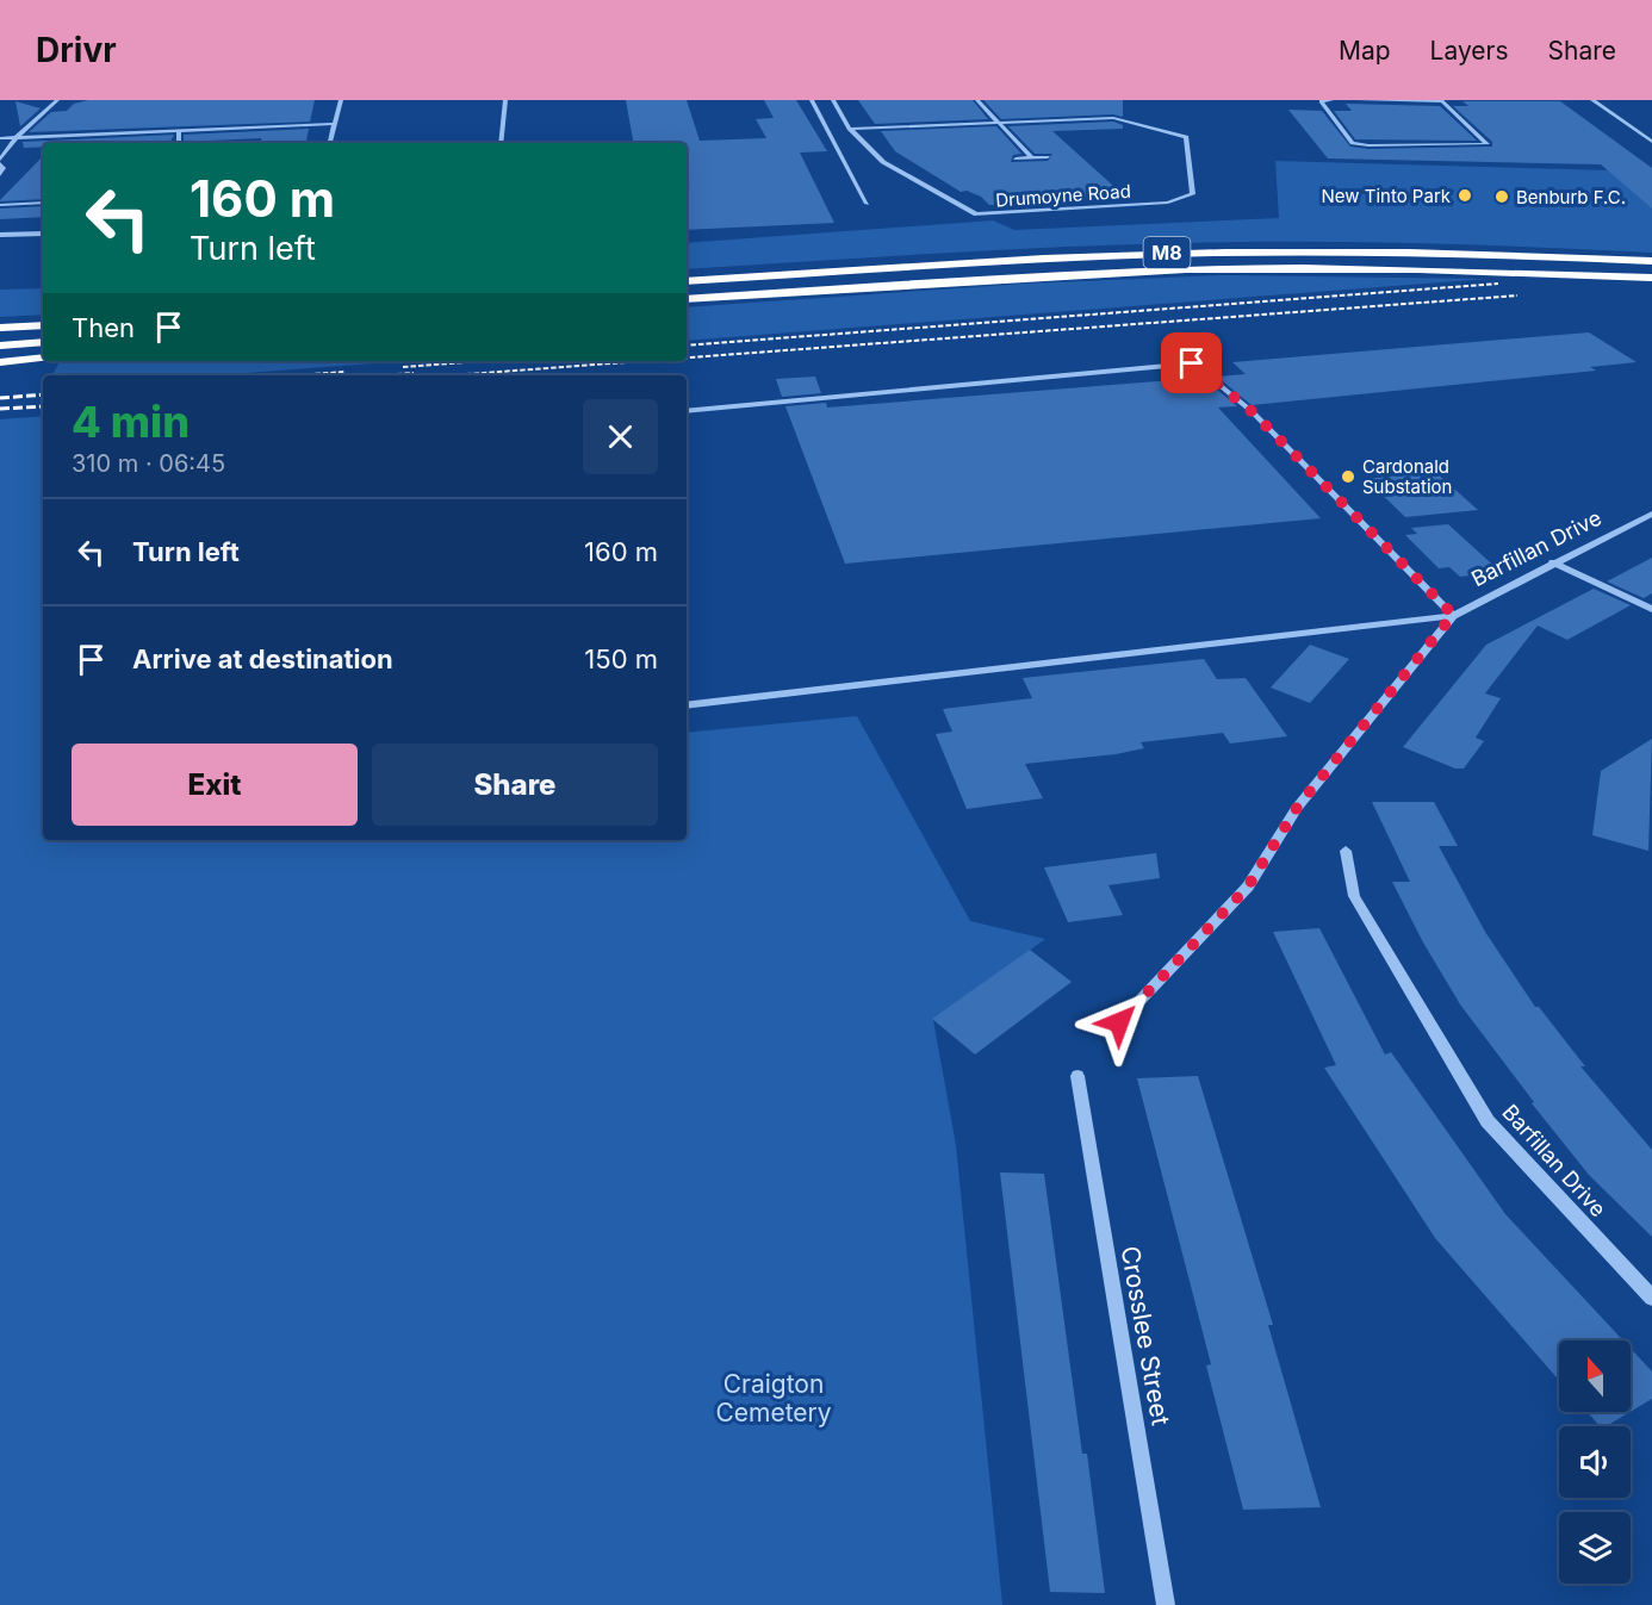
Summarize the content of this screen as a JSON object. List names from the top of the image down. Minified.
{"streets":{"highway":["M8"],"street":["Drumoyne Road","Barfillan Drive","Crosslee Street"]},"parks":["Craigton Cemetery"],"places":["New Tinto Park","Benburb F.C.","Cardonald Substation"],"north":"top","page":{"header":"Drivr","nav":["Map","Layers","Share"],"turn":["160 m","Turn left"],"then":"Then","heading":["4 min","310 m · 06:45"],"list":[{"name":"Turn left","value":"160 m"},{"name":"Arrive at destination","value":"150 m"}],"buttons":["Exit","Share"]}}
